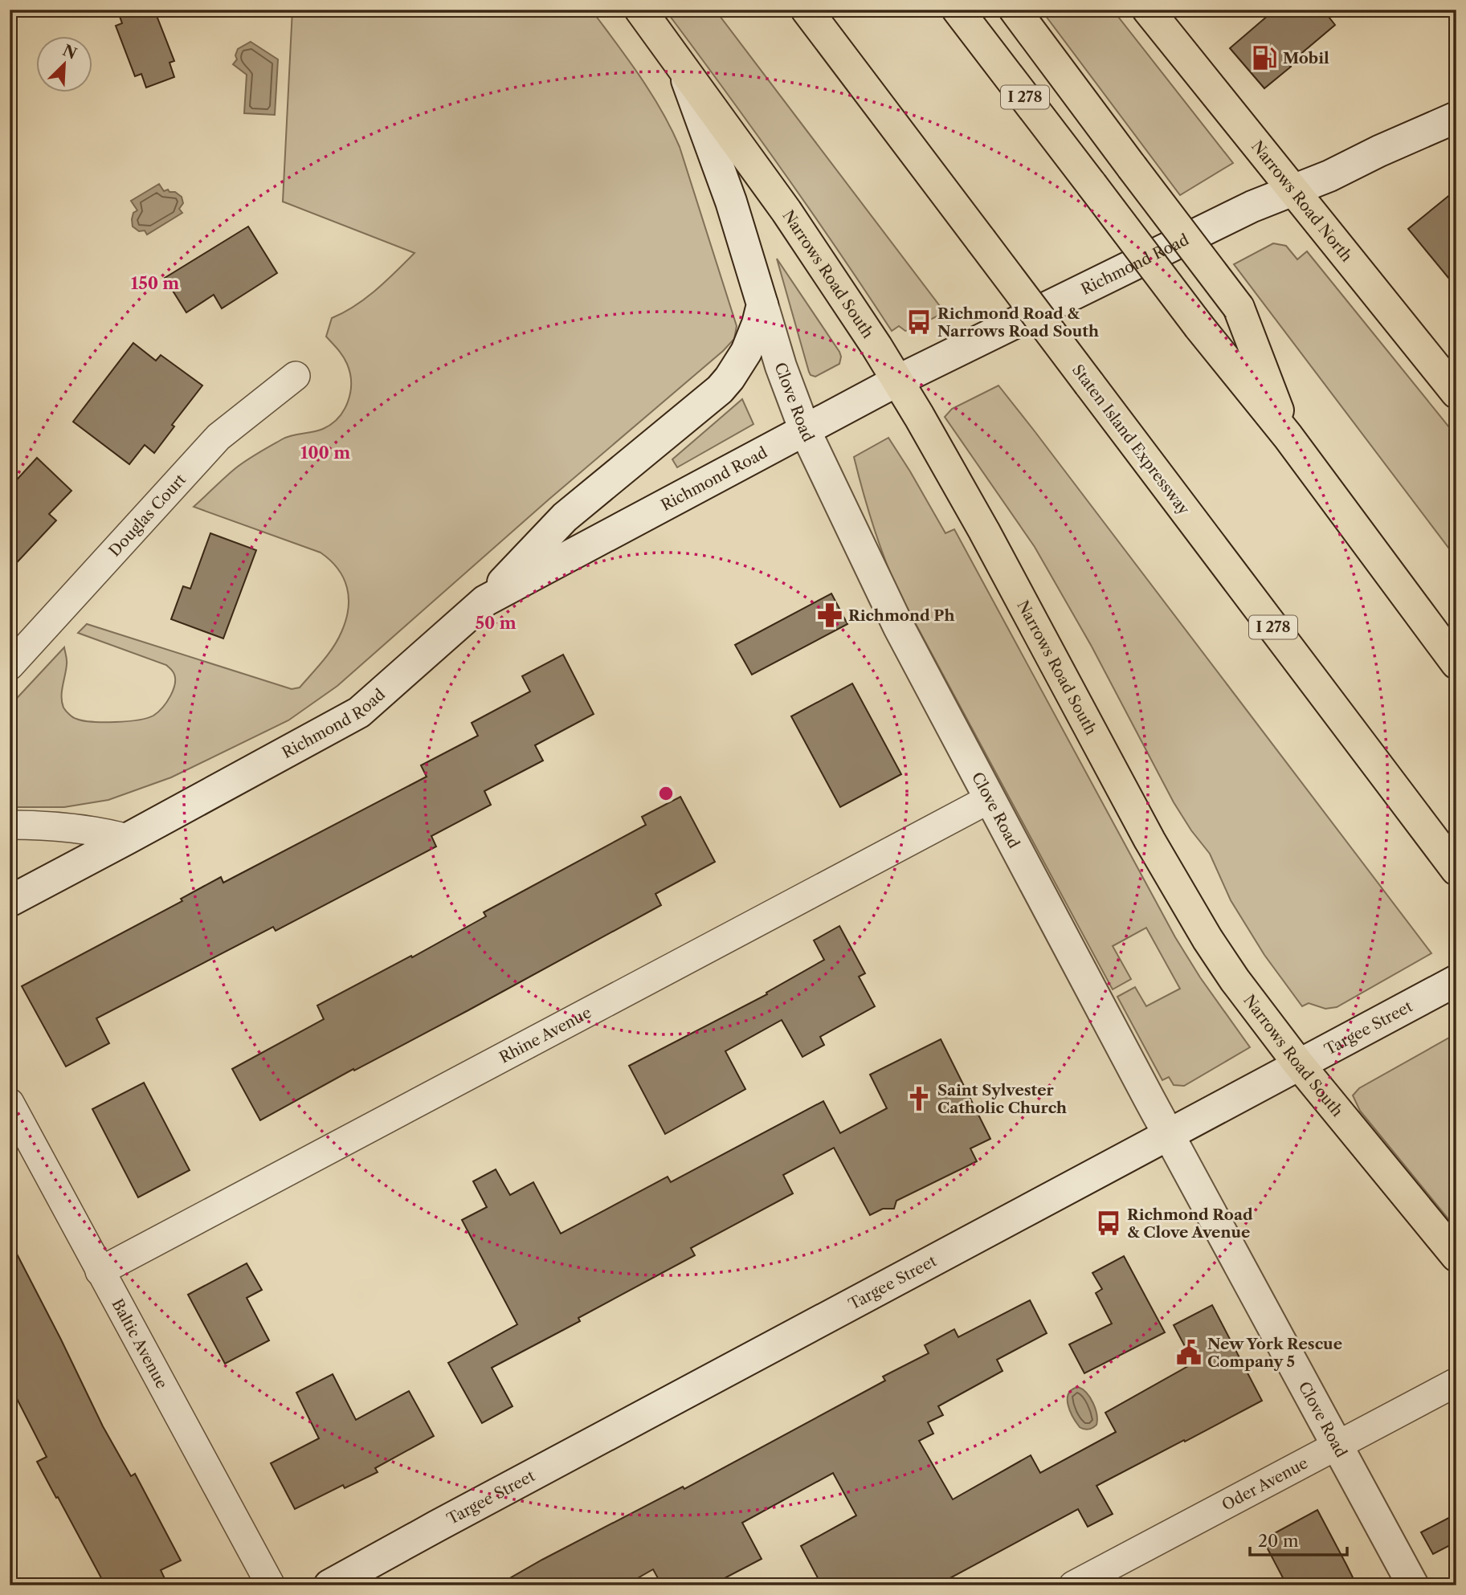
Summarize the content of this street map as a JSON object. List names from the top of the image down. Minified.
{"streets":{"main road":["I 278","Narrows Road North","Richmond Road","Narrows Road South","Clove Road","Staten Island Expressway","Targee Street"],"street":["Douglas Court","Rhine Avenue","Baltic Avenue","Oder Avenue"]},"crossings":[["Narrows Road North","Richmond Road"],["Richmond Road","Narrows Road South"],["Richmond Road","Clove Road"],["Narrows Road South","Clove Road"],["Narrows Road South","Targee Street"],["Clove Road","Targee Street"],["Clove Road","Rhine Avenue"],["Clove Road","Oder Avenue"],["Rhine Avenue","Baltic Avenue"]],"places":{"fuel station":["Mobil"],"bus stop":["Richmond Road & Narrows Road South","Richmond Road & Clove Avenue"],"pharmacy":["Richmond Ph"],"church":["Saint Sylvester Catholic Church"],"public building":["New York Rescue Company 5"]},"scale_bar":"20 m","north":"top right","rings":["150 m","100 m","50 m"]}
